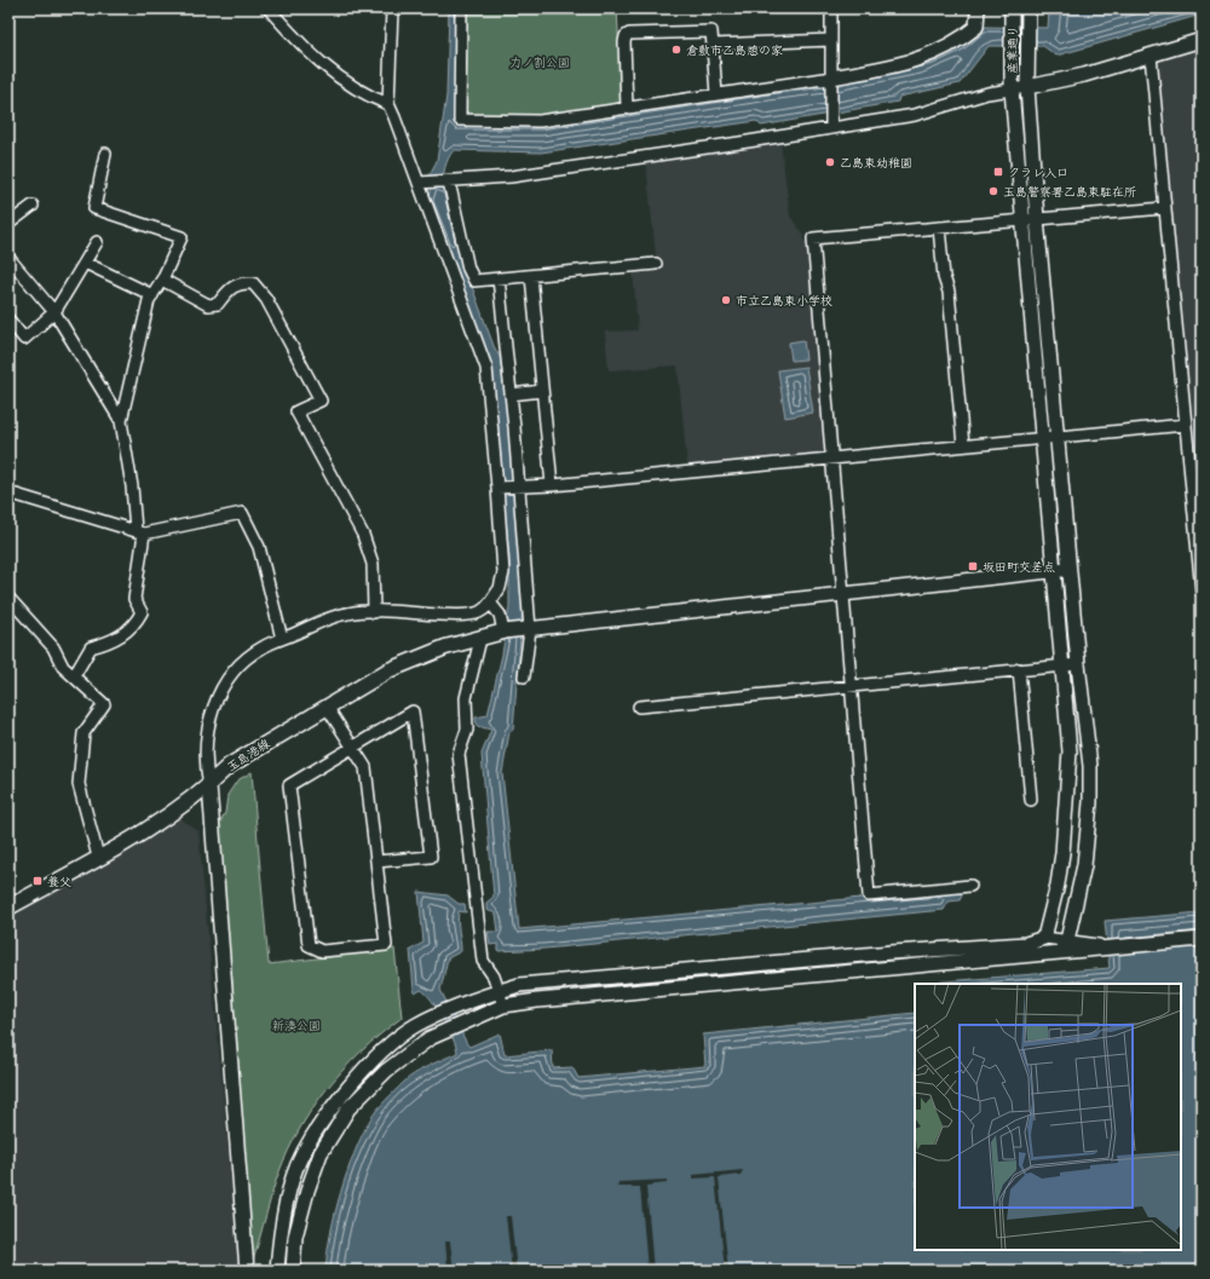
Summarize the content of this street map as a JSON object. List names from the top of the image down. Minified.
{"streets":{"main road":["玉島港線"],"street":["産業通り"]},"parks":["力ノ割公園","新湊公園"],"places":{"other":["倉敷市乙島憩の家","乙島東幼稚園","玉島警察署乙島東駐在所","市立乙島東小学校"],"transit":["クラレ入口","坂田町交差点","養父"]}}
